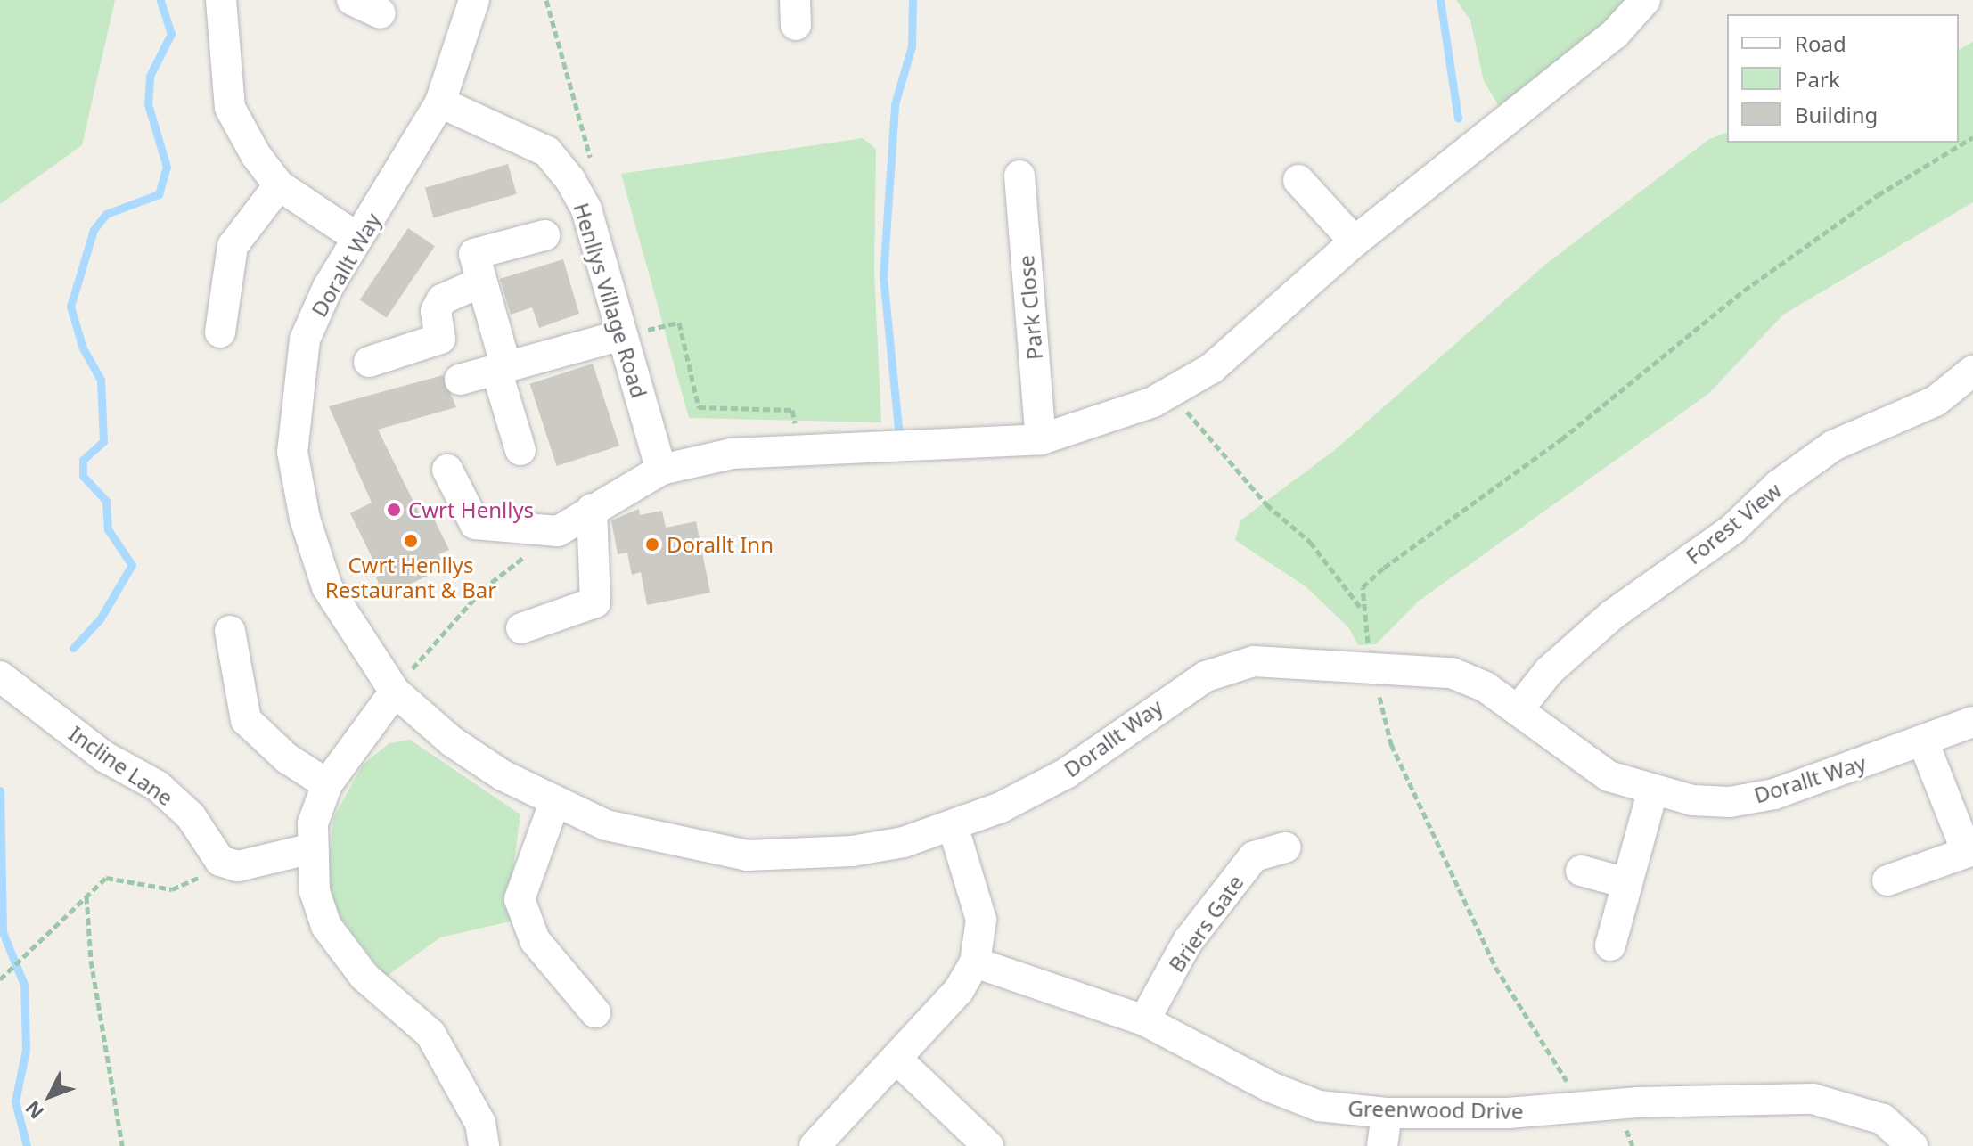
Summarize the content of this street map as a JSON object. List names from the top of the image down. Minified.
{"streets":{"street":["Dorallt Way","Henllys Village Road","Park Close","Forest View","Incline Lane","Briers Gate","Greenwood Drive"]},"crossings":[["Dorallt Way","Henllys Village Road"],["Dorallt Way","Forest View"],["Briers Gate","Greenwood Drive"]],"places":["Cwrt Henllys","Cwrt Henllys Restaurant & Bar","Dorallt Inn"],"legend":["Road","Park","Building"],"north":"bottom left"}
